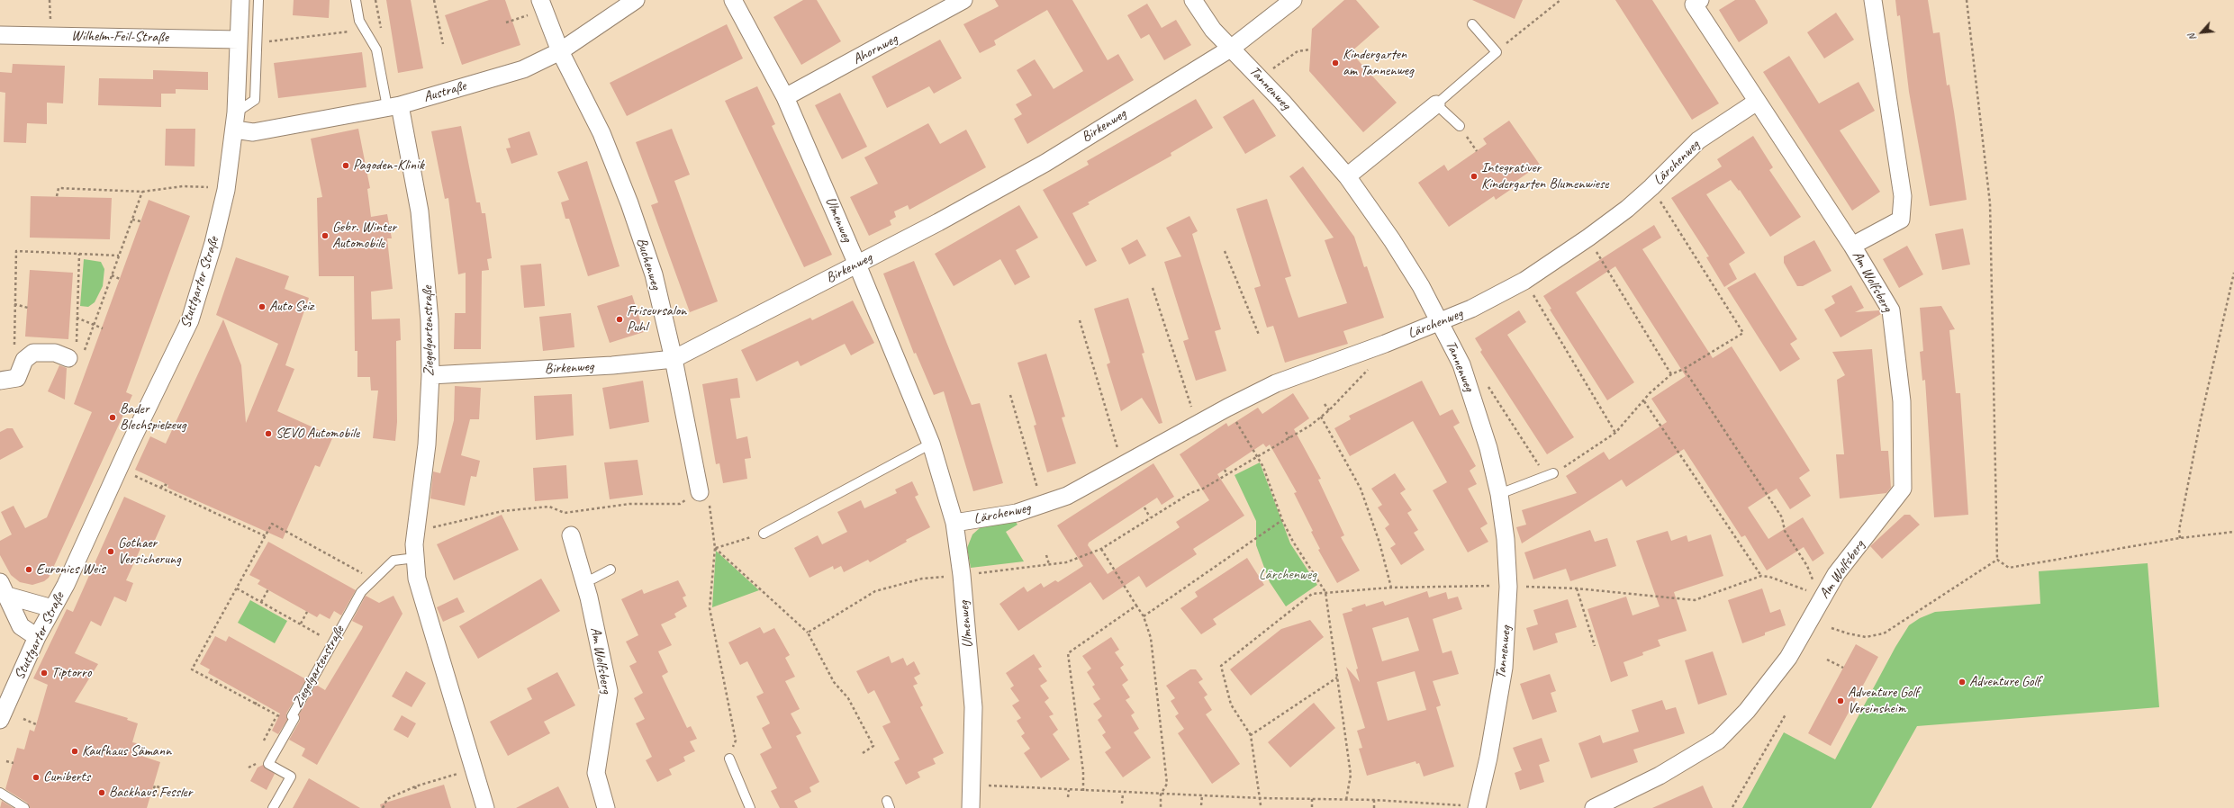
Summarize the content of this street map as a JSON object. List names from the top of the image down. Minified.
{"streets":{"street":["Wilhelm-Feil-Straße","Ahornweg","Tannenweg","Austraße","Birkenweg","Lärchenweg","Ulmenweg","Buchenweg","Am Wolfsberg","Stuttgarter Straße","Ziegelgartenstraße"]},"crossings":[["Wilhelm-Feil-Straße","Stuttgarter Straße"],["Ahornweg","Ulmenweg"],["Tannenweg","Birkenweg"],["Tannenweg","Lärchenweg"],["Austraße","Buchenweg"],["Austraße","Stuttgarter Straße"],["Austraße","Ziegelgartenstraße"],["Birkenweg","Ulmenweg"],["Birkenweg","Buchenweg"],["Birkenweg","Ziegelgartenstraße"],["Lärchenweg","Ulmenweg"],["Lärchenweg","Am Wolfsberg"]],"parks":["Lärchenweg"],"places":["Kindergarten am Tannenweg","Pagoden-Klinik","Integrativer Kindergarten Blumenwiese","Gebr. Winter Automobile","Auto Seiz","Friseursalon Puhl","Bader Blechspielzeug","SEVO Automobile","Gothaer Versicherung","Euronics Weis","Tiptorro","Adventure Golf","Adventure Golf Vereinsheim","Kaufhaus Sämann","Cuniberts","Backhaus Fessler"],"north":"bottom left"}
